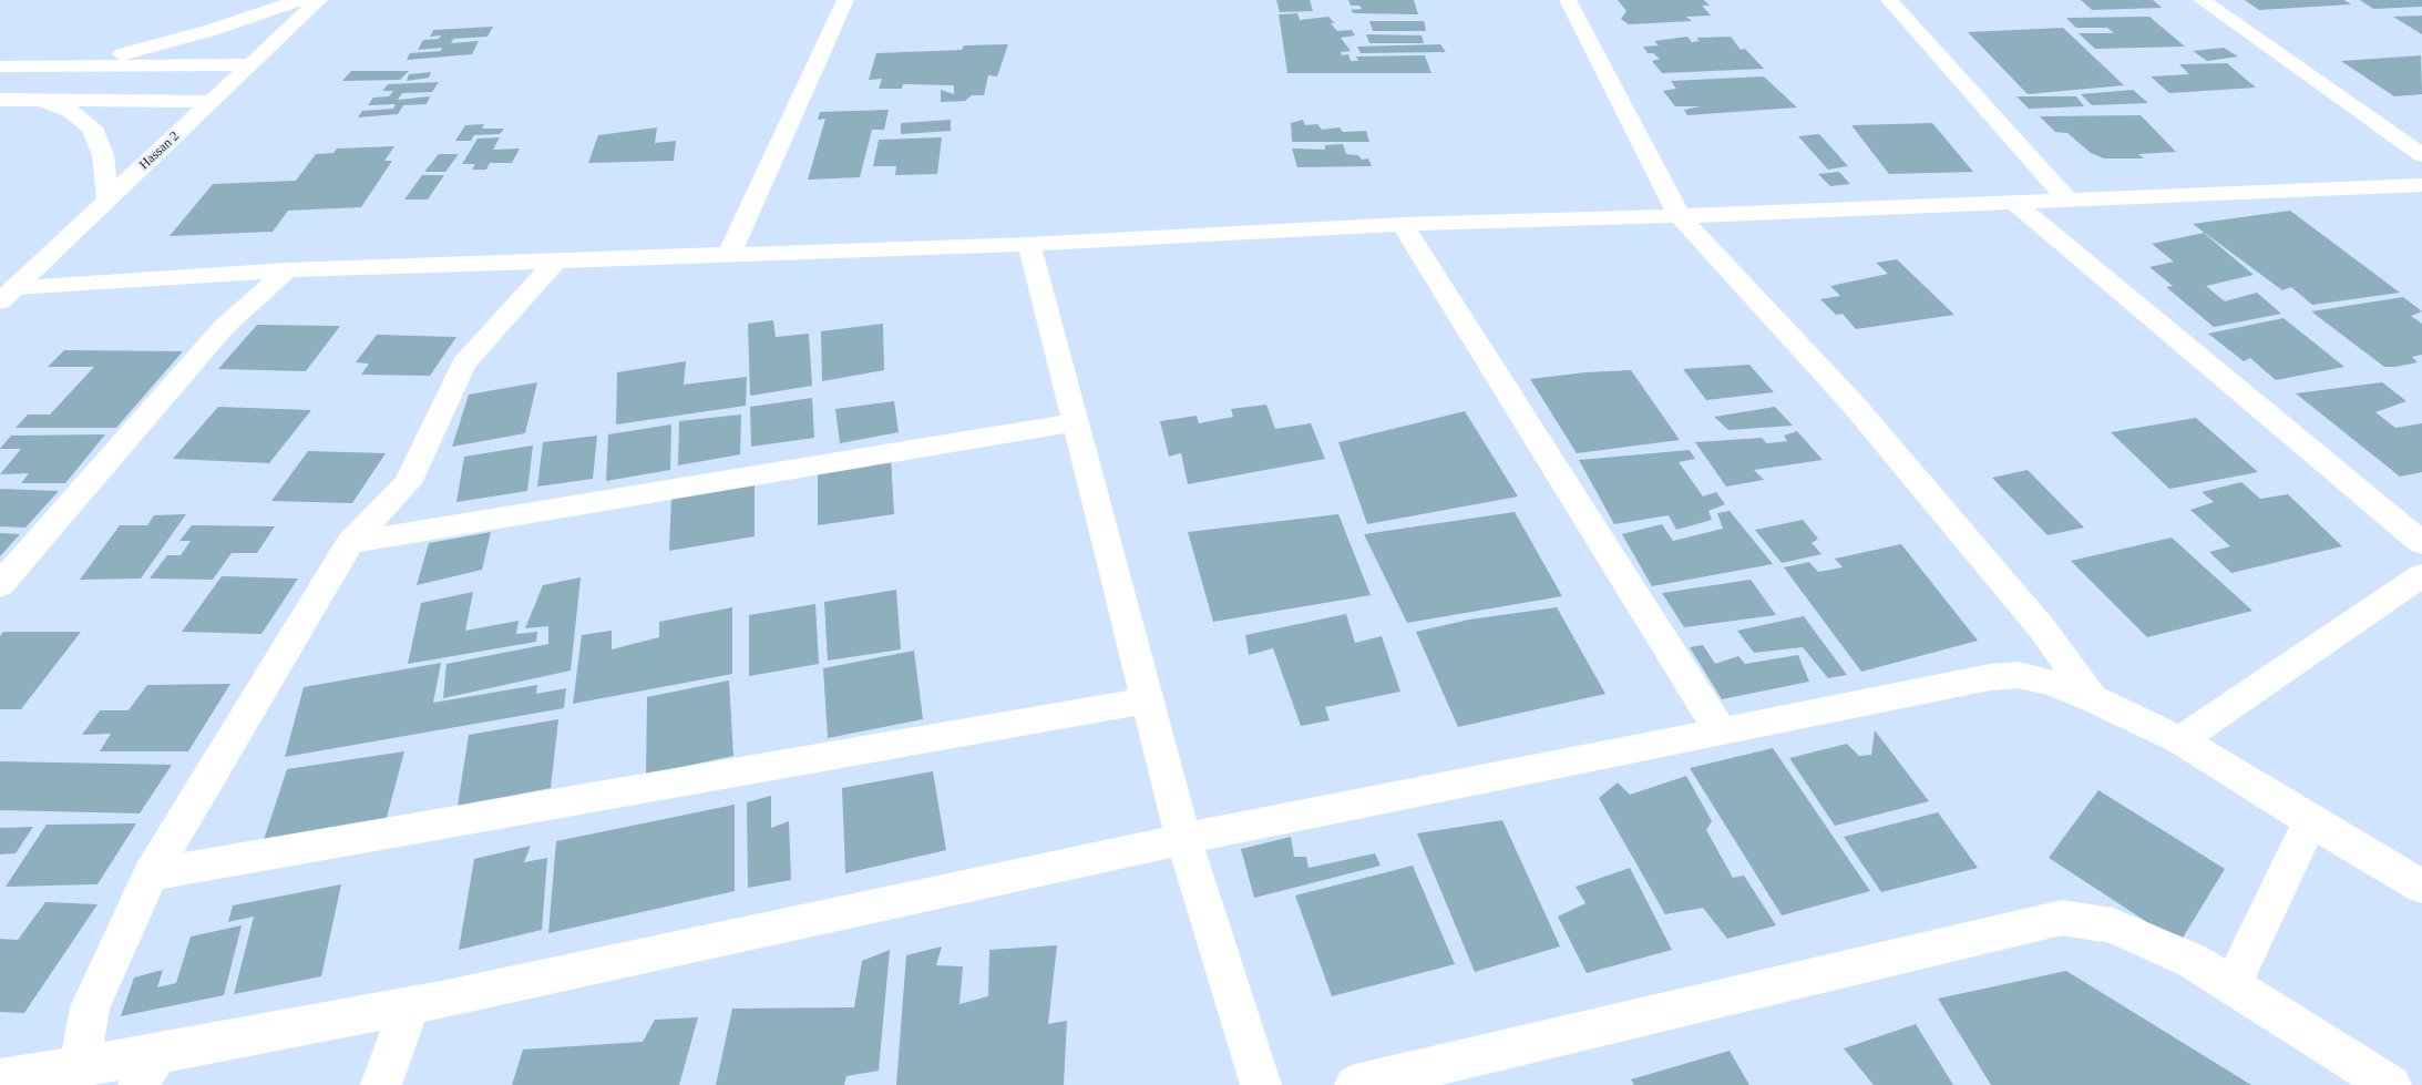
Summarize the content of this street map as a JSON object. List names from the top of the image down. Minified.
{"streets":{"street":["Hassan 2"]}}
